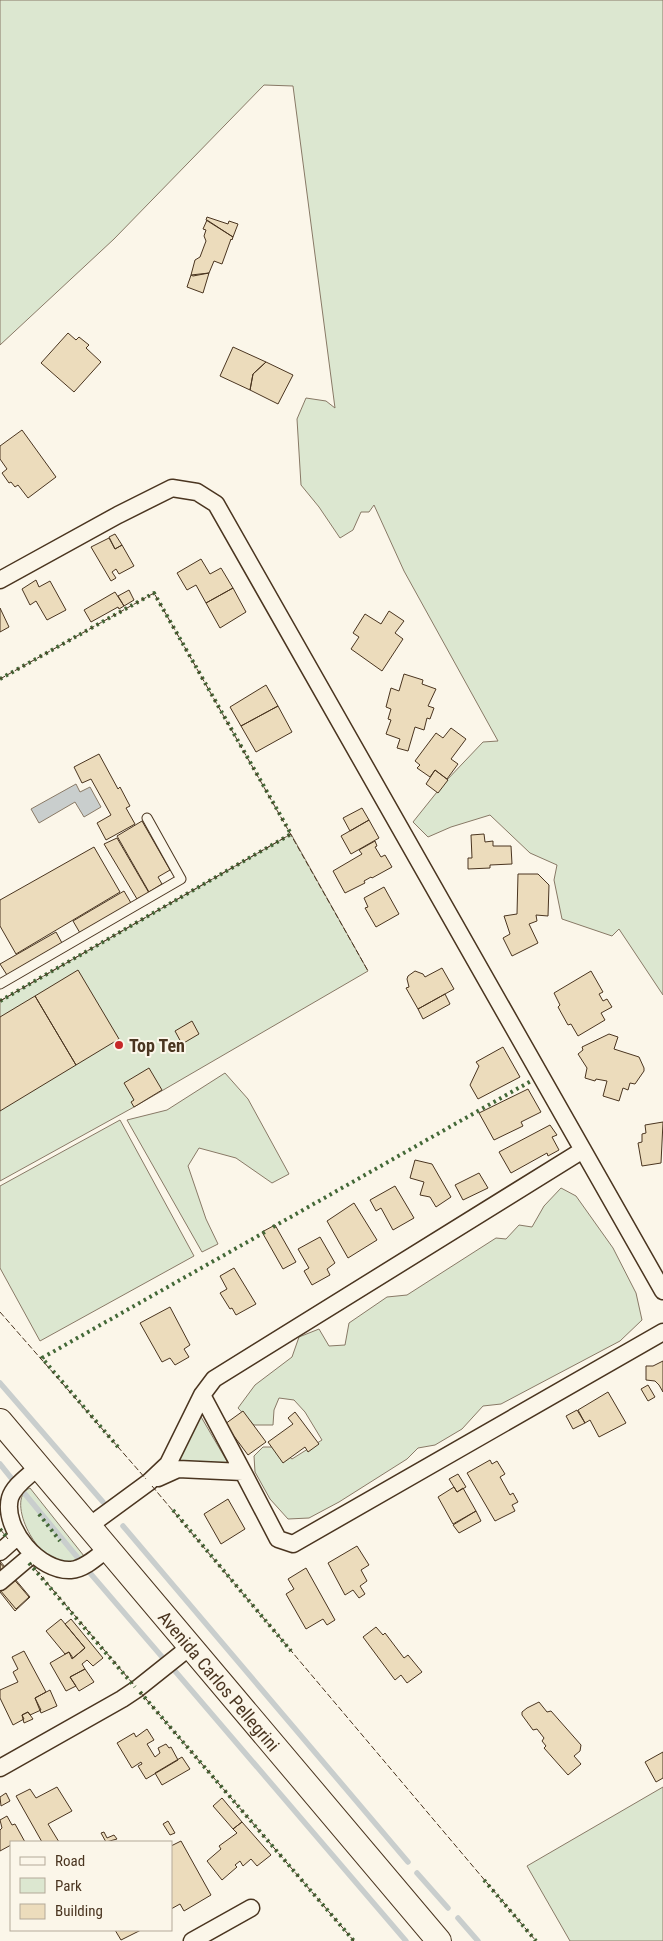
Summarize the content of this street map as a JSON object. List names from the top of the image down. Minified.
{"streets":{"main road":["Avenida Carlos Pellegrini"]},"places":["Top Ten"],"legend":["Road","Park","Building"]}
